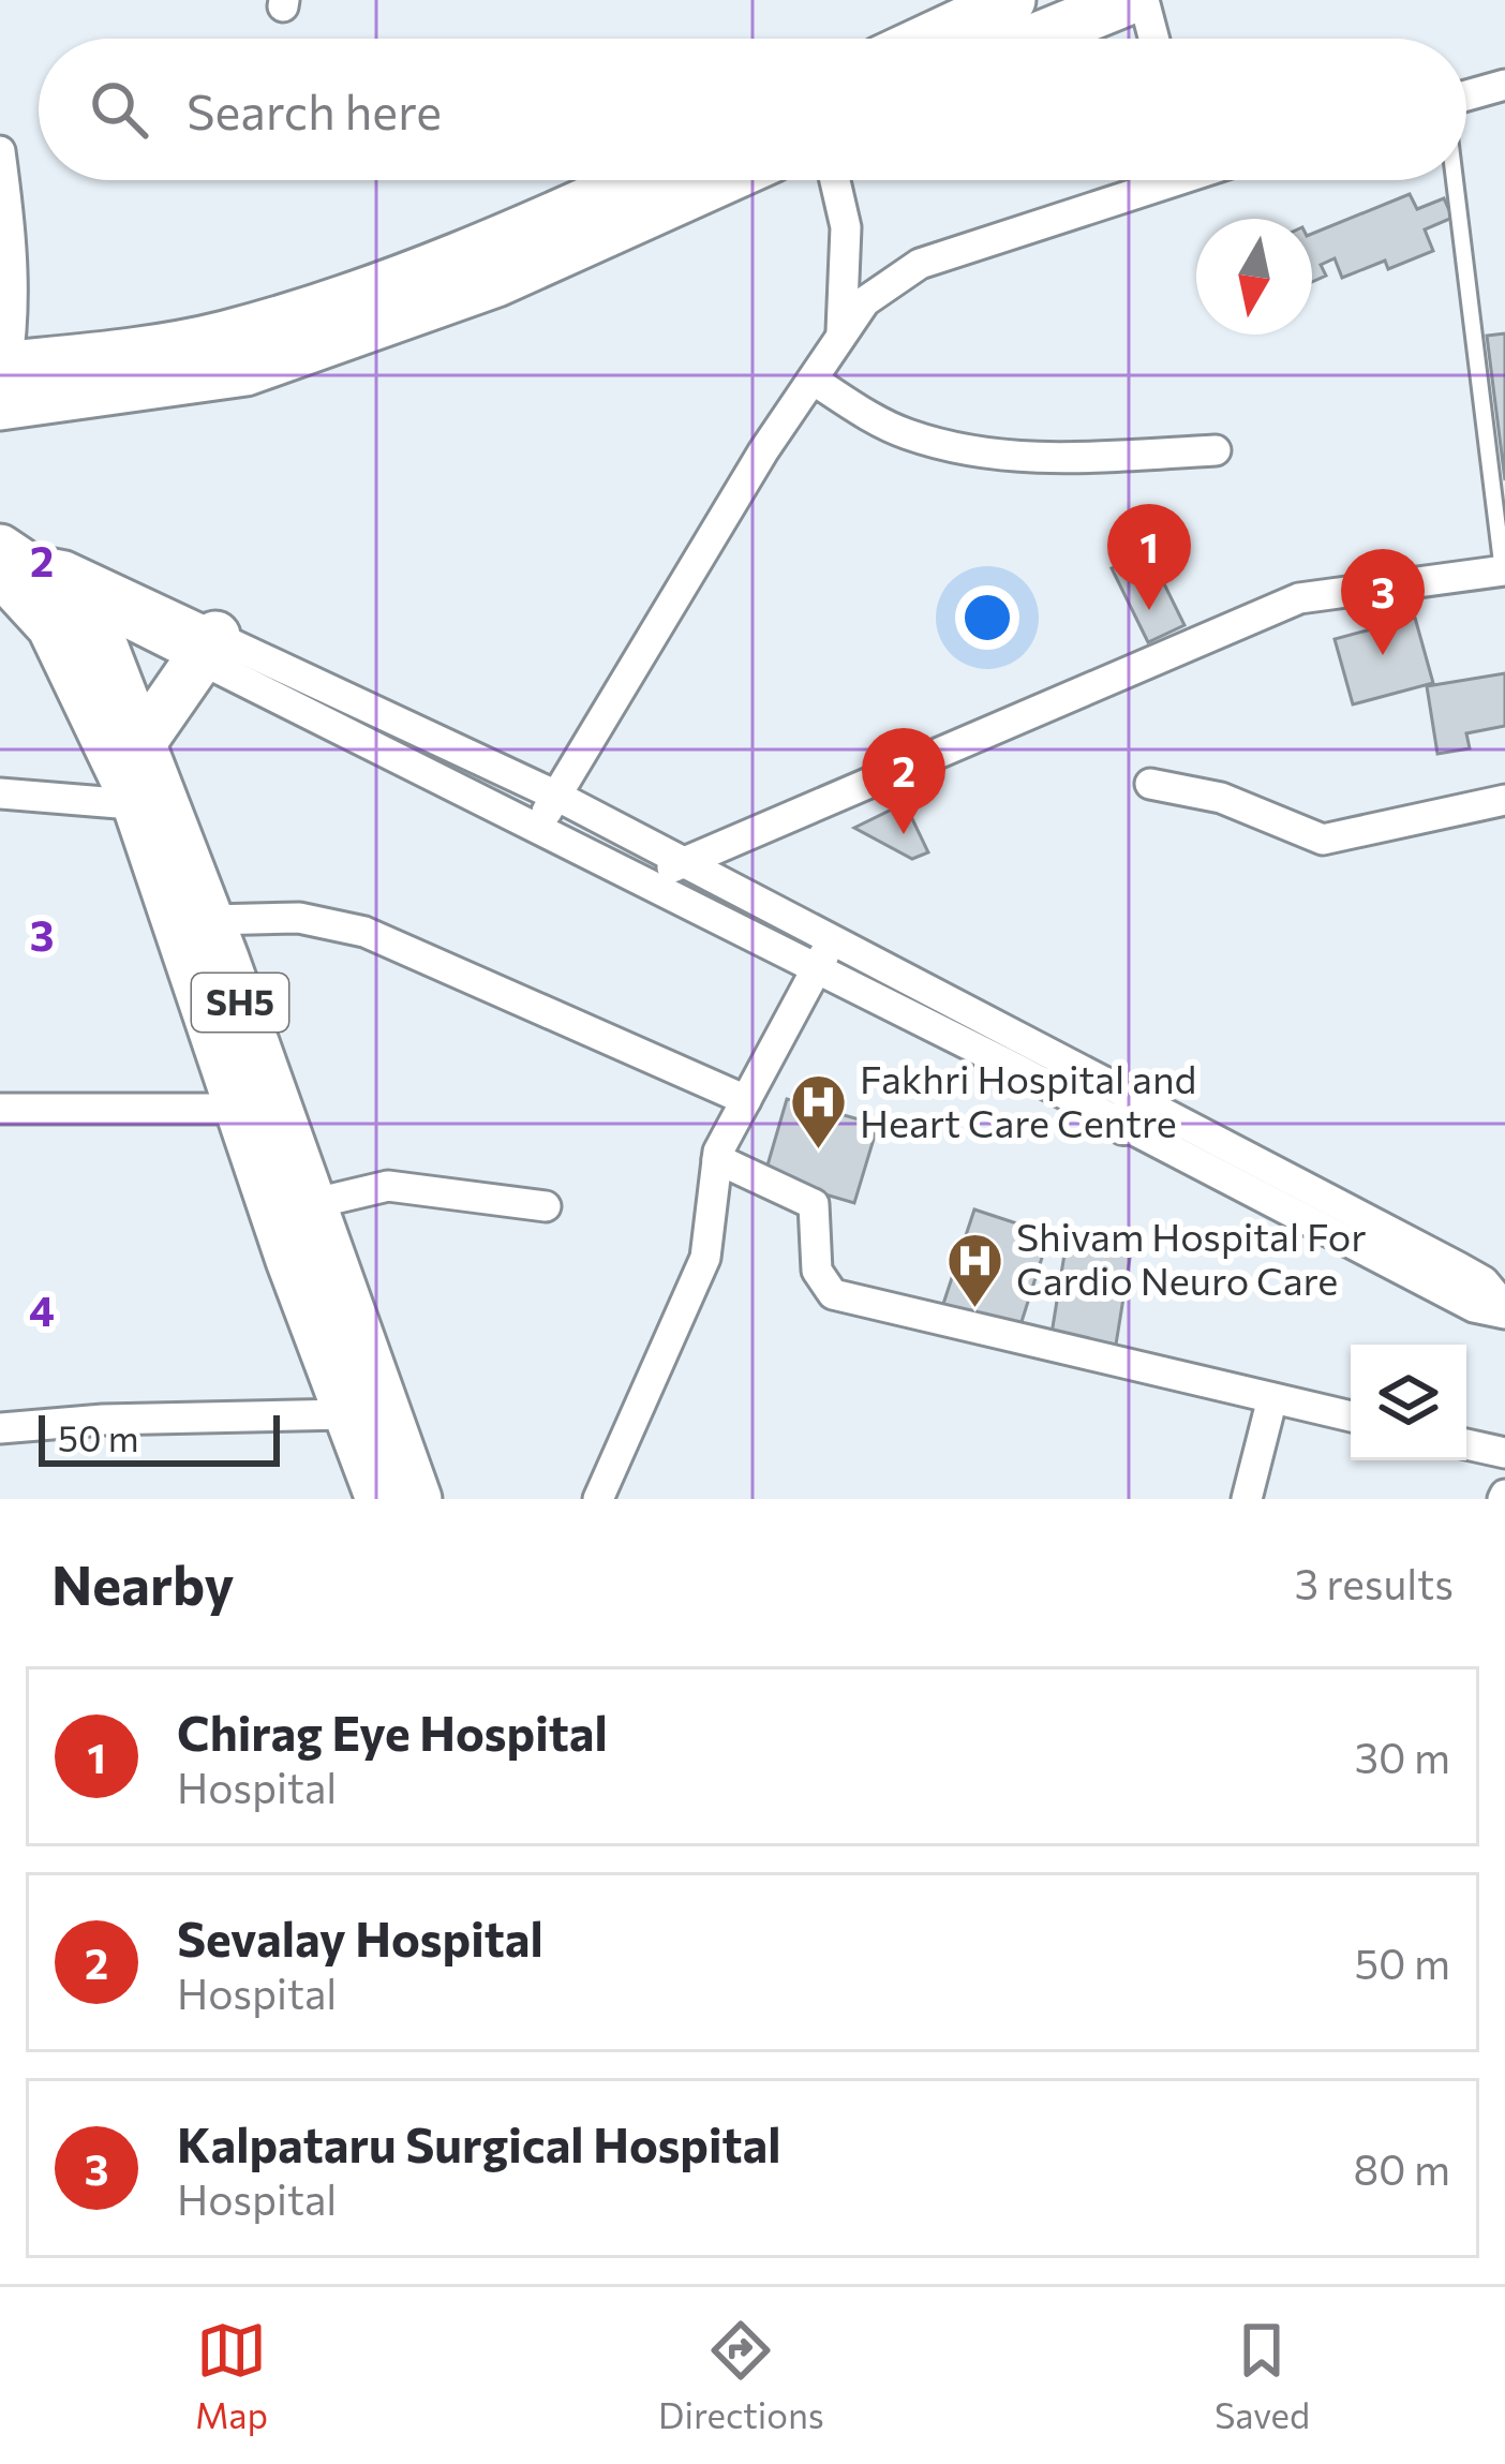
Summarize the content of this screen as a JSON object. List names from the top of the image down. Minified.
{"streets":{"main road":["SH5"]},"places":{"hospital":["Fakhri Hospital and Heart Care Centre","Shivam Hospital For Cardio Neuro Care"]},"scale_bar":"50 m","north":"bottom","page":{"search":"Search here","pins":["1","3","2"],"scale":"50 m","heading":["Nearby","3 results"],"list":[{"mark":"1","name":"Chirag Eye Hospital","note":"Hospital","value":"30 m"},{"mark":"2","name":"Sevalay Hospital","note":"Hospital","value":"50 m"},{"mark":"3","name":"Kalpataru Surgical Hospital","note":"Hospital","value":"80 m"}],"nav":["Map","Directions","Saved"]},"grid":{"rows":["2","3","4"]}}
